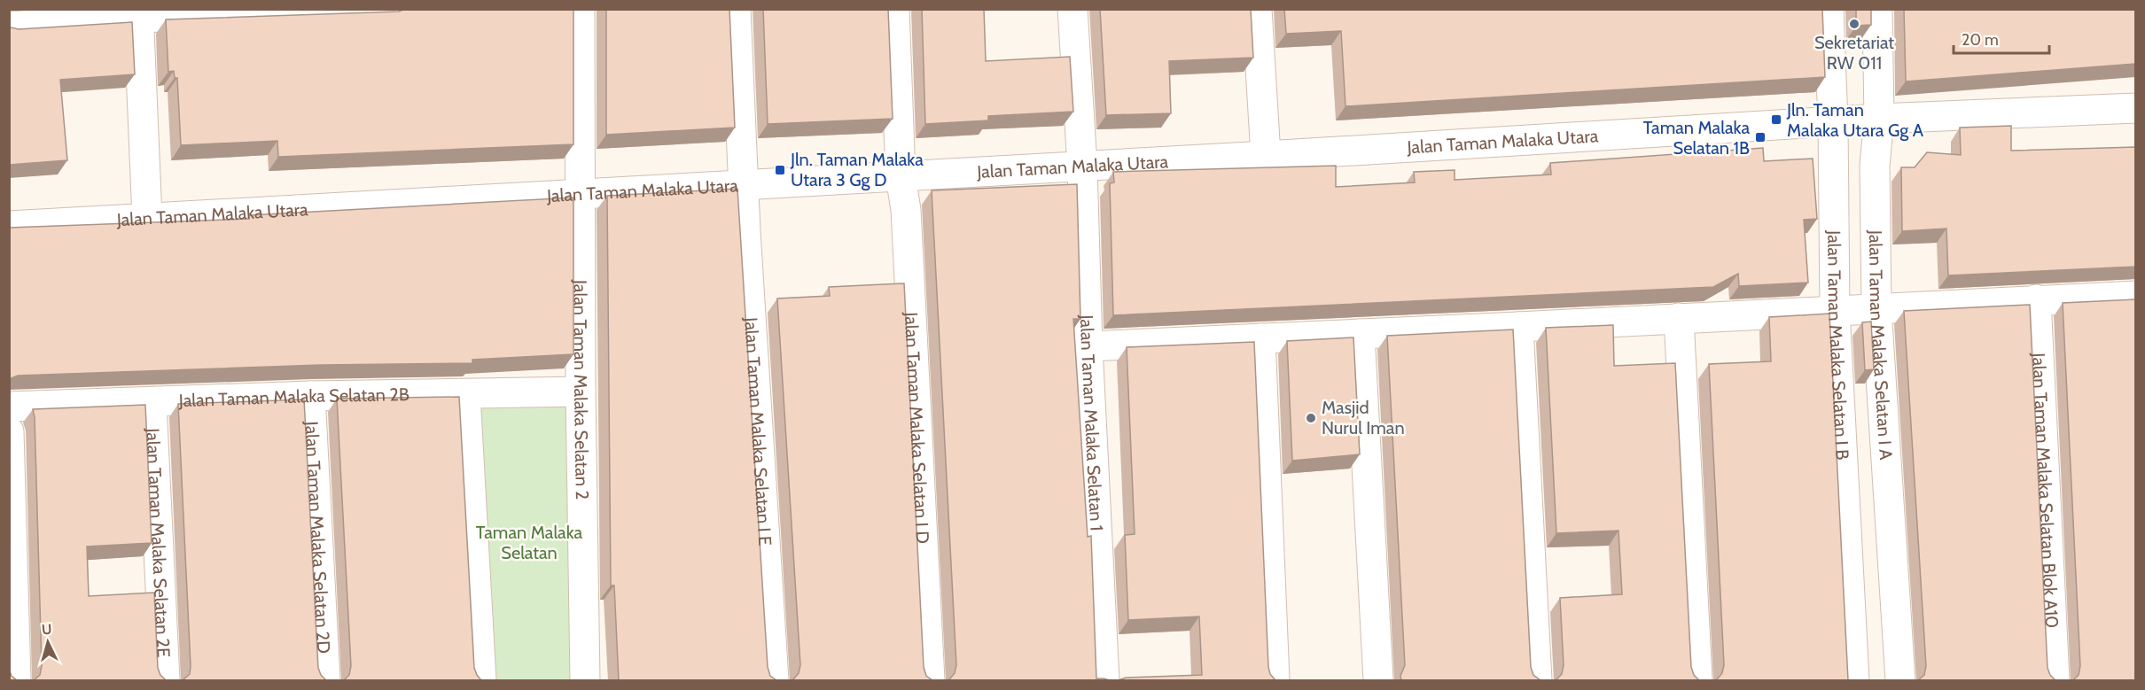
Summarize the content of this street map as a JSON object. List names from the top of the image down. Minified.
{"streets":{"street":["Jalan Taman Malaka Utara","Jalan Taman Malaka Selatan I B","Jalan Taman Malaka Selatan I A","Jalan Taman Malaka Selatan 2","Jalan Taman Malaka Selatan 2B","Jalan Taman Malaka Selatan 1","Jalan Taman Malaka Selatan I D","Jalan Taman Malaka Selatan I E","Jalan Taman Malaka Selatan Blok A10","Jalan Taman Malaka Selatan 2D","Jalan Taman Malaka Selatan 2E"]},"crossings":[["Jalan Taman Malaka Utara","Jalan Taman Malaka Selatan I B"],["Jalan Taman Malaka Utara","Jalan Taman Malaka Selatan I A"],["Jalan Taman Malaka Utara","Jalan Taman Malaka Selatan 2"],["Jalan Taman Malaka Utara","Jalan Taman Malaka Selatan 1"],["Jalan Taman Malaka Utara","Jalan Taman Malaka Selatan I D"],["Jalan Taman Malaka Utara","Jalan Taman Malaka Selatan I E"],["Jalan Taman Malaka Selatan 2","Jalan Taman Malaka Selatan 2B"],["Jalan Taman Malaka Selatan 2B","Jalan Taman Malaka Selatan 2D"],["Jalan Taman Malaka Selatan 2B","Jalan Taman Malaka Selatan 2E"]],"parks":["Taman Malaka Selatan"],"places":{"other":["Sekretariat RW 011","Masjid Nurul Iman"],"transit":["Jln. Taman Malaka Utara Gg A","Taman Malaka Selatan 1B","Jln. Taman Malaka Utara 3 Gg D"]},"scale_bar":"20 m","north":"top"}
